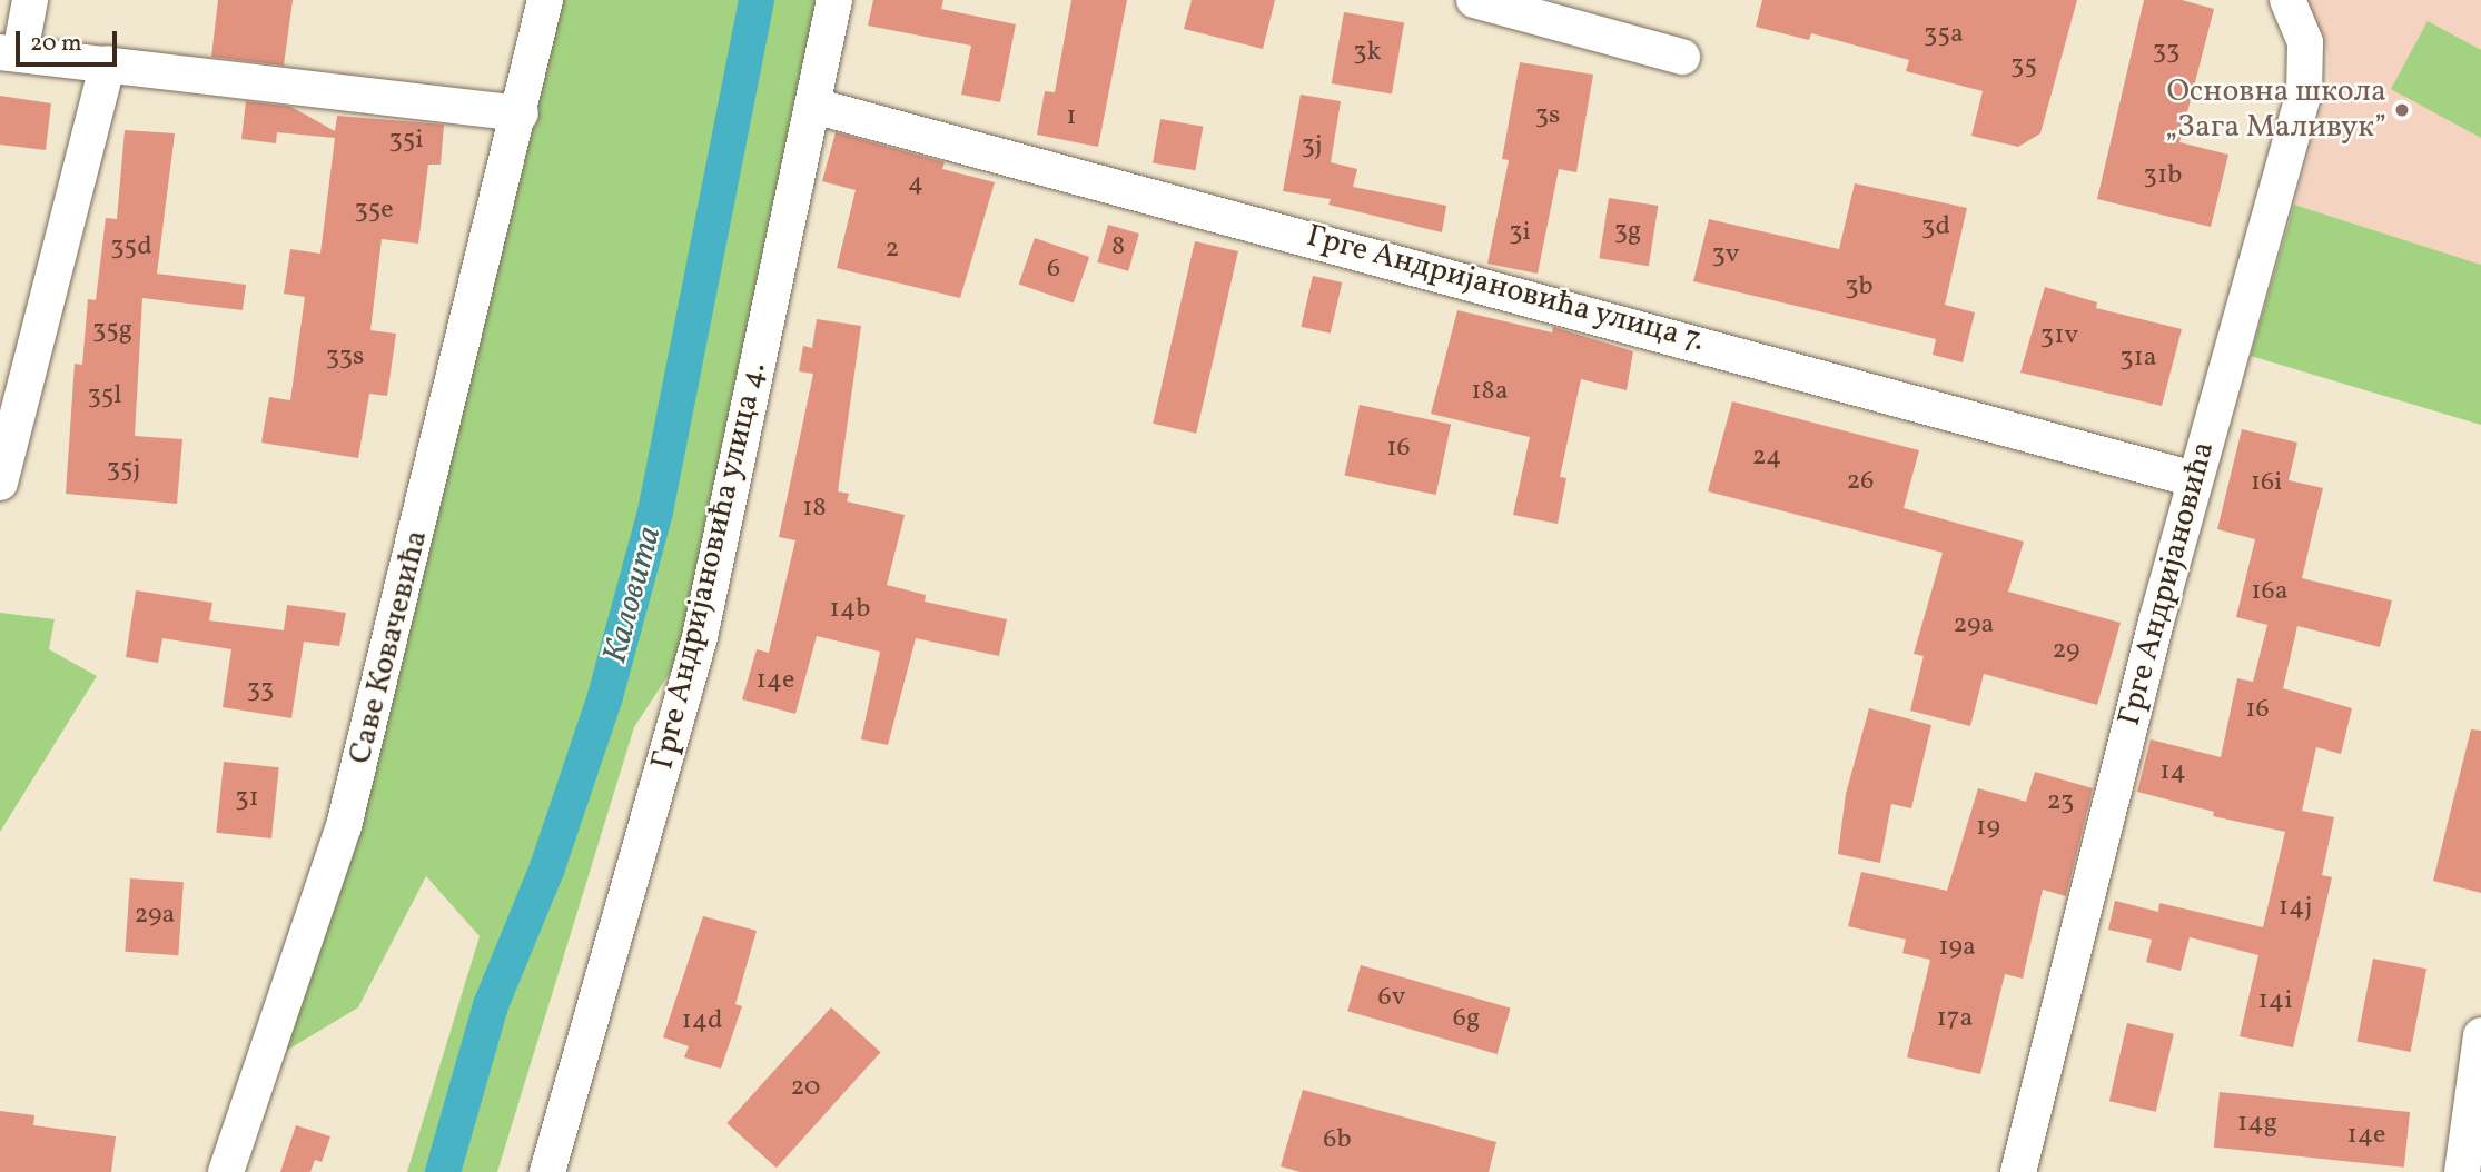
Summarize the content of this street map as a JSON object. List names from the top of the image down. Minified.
{"streets":{"street":["Грге Андријановића улица 7.","Грге Андријановића улица 4.","Грге Андријановића","Саве Ковачевића"]},"crossings":[["Грге Андријановића улица 7.","Грге Андријановића улица 4."],["Грге Андријановића улица 7.","Грге Андријановића"]],"water":["Каловита"],"places":["Основна школа „Зага Маливук”"],"house_numbers":["35a","33","3k","35","3s","1","35i","3j","31b","4","35e","3d","3g","3i","35d","8","2","3v","6","3b","35g","31v","33s","31a","18a","35l","16","24","35j","26","16i","18","16a","14b","29a","29","14e","33","16","14","31","23","19","14j","29a","19a","6v","14i","6g","17a","14d","20","14g","14e","6b"],"scale_bar":"20 m"}
